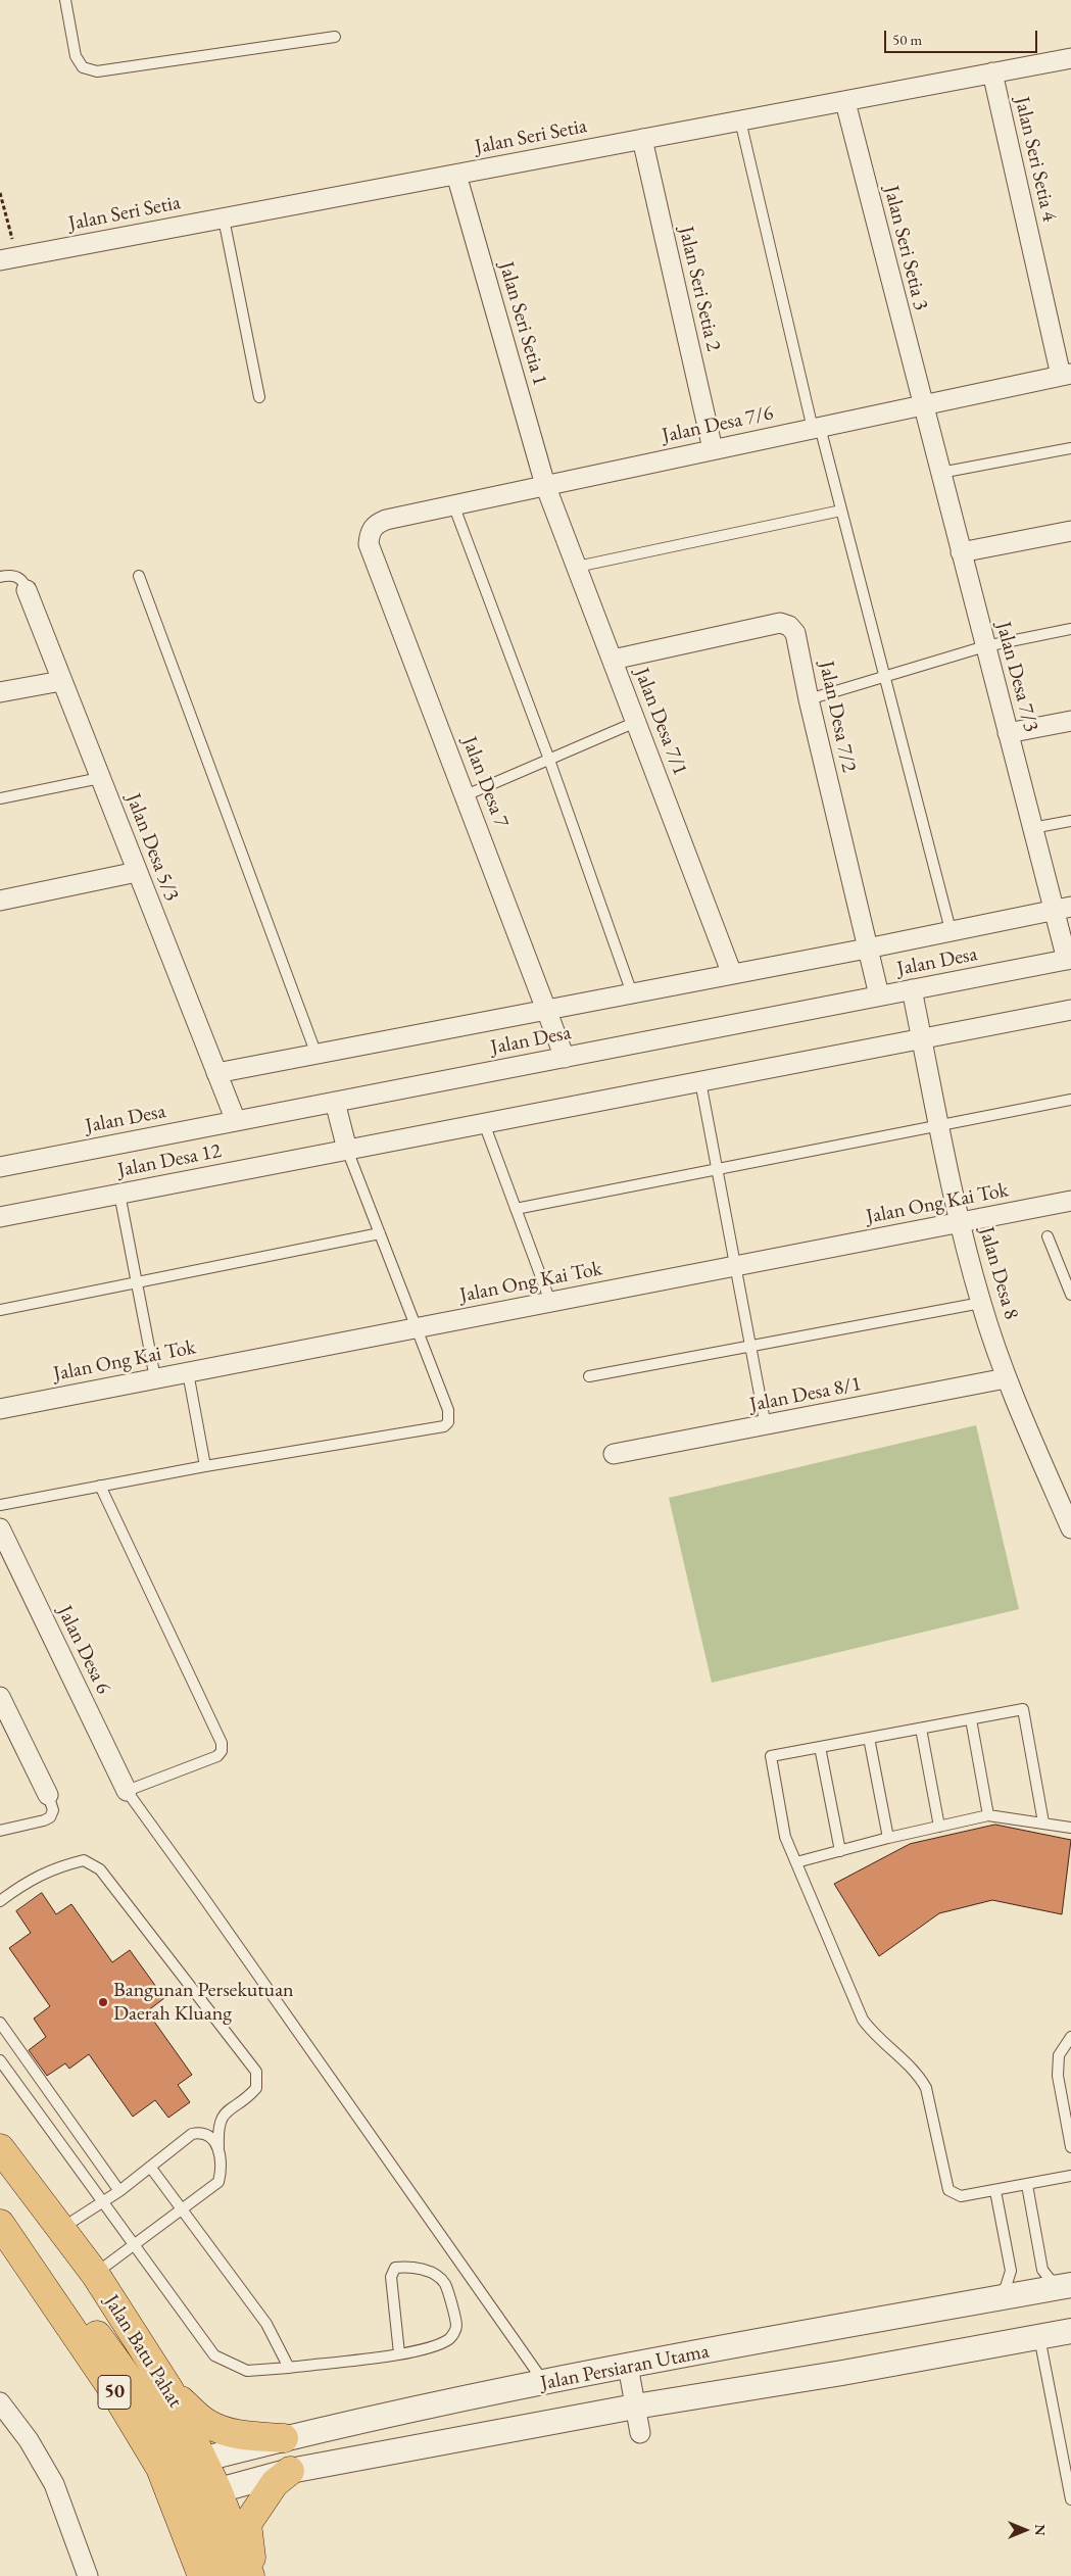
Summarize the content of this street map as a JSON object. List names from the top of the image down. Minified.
{"streets":{"highway":["Jalan Batu Pahat","50"],"street":["Jalan Seri Setia","Jalan Seri Setia 4","Jalan Seri Setia 3","Jalan Seri Setia 2","Jalan Seri Setia 1","Jalan Desa 7/6","Jalan Desa 7/3","Jalan Desa 7/2","Jalan Desa 7/1","Jalan Desa 7","Jalan Desa 5/3","Jalan Desa","Jalan Desa 12","Jalan Ong Kai Tok","Jalan Desa 8","Jalan Desa 8/1","Jalan Desa 6","Jalan Persiaran Utama"]},"crossings":[["Jalan Seri Setia","Jalan Seri Setia 4"],["Jalan Seri Setia","Jalan Seri Setia 3"],["Jalan Seri Setia","Jalan Seri Setia 2"],["Jalan Seri Setia","Jalan Seri Setia 1"],["Jalan Seri Setia 4","Jalan Desa 7/6"],["Jalan Seri Setia 3","Jalan Desa 7/6"],["Jalan Seri Setia 3","Jalan Desa 7/3"],["Jalan Seri Setia 2","Jalan Desa 7/6"],["Jalan Seri Setia 1","Jalan Desa 7/6"],["Jalan Seri Setia 1","Jalan Desa 7/1"],["Jalan Desa 7/6","Jalan Desa 7/3"],["Jalan Desa 7/6","Jalan Desa 7/1"],["Jalan Desa 7/6","Jalan Desa 7"],["Jalan Desa 7/3","Jalan Desa"],["Jalan Desa 7/2","Jalan Desa 7/1"],["Jalan Desa 7/2","Jalan Desa"],["Jalan Desa 7/1","Jalan Desa"],["Jalan Desa 7","Jalan Desa"],["Jalan Desa 5/3","Jalan Desa"],["Jalan Desa","Jalan Desa 8"],["Jalan Ong Kai Tok","Jalan Desa 8"],["Jalan Desa 8","Jalan Desa 8/1"],["Jalan Batu Pahat","Jalan Persiaran Utama"]],"places":["Bangunan Persekutuan Daerah Kluang"],"scale_bar":"50 m","north":"right"}
